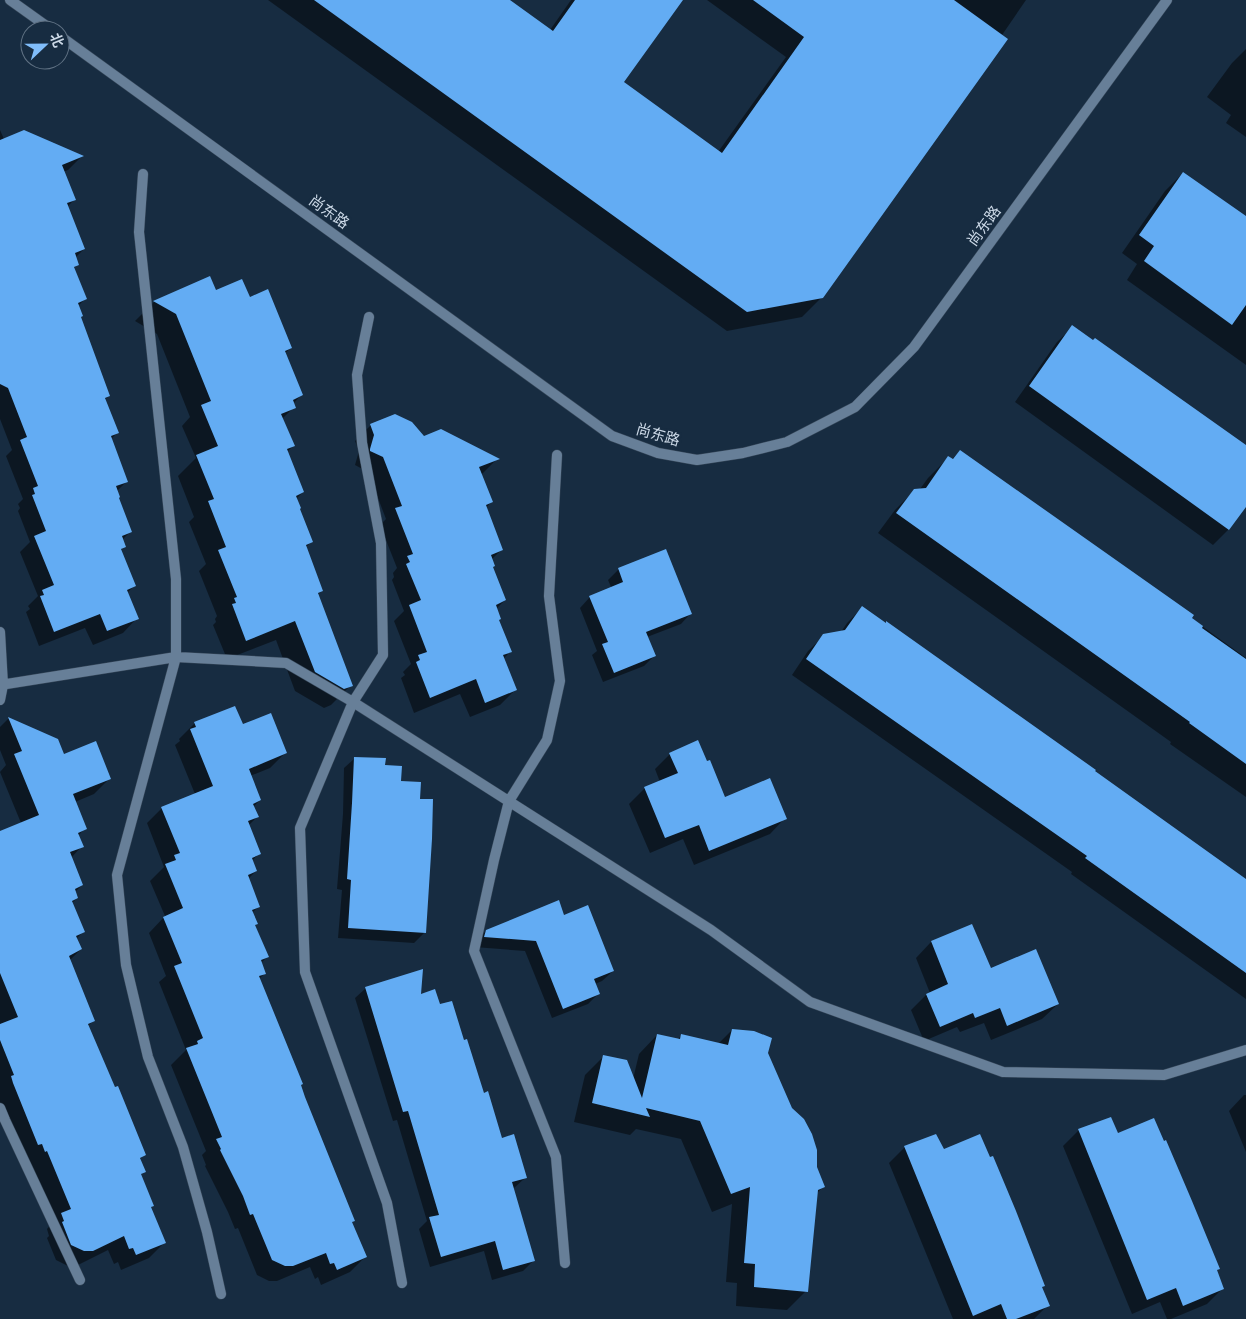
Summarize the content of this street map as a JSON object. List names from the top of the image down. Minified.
{"streets":{"street":["尚东路"]},"north":"right"}
